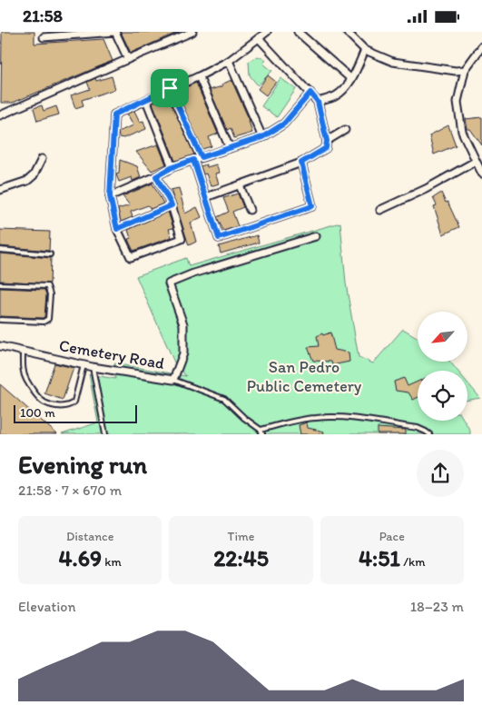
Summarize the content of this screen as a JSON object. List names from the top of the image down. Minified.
{"streets":{"street":["Cemetery Road"]},"parks":["San Pedro Public Cemetery"],"scale_bar":"100 m","north":"bottom left","page":{"status":"21:58","scale":"100 m","heading":["Evening run","21:58 · 7 × 670 m"],"stats":[["Distance","4.69 km"],["Time","22:45"],["Pace","4:51 /km"]],"chart":["Elevation","18–23 m"]}}
